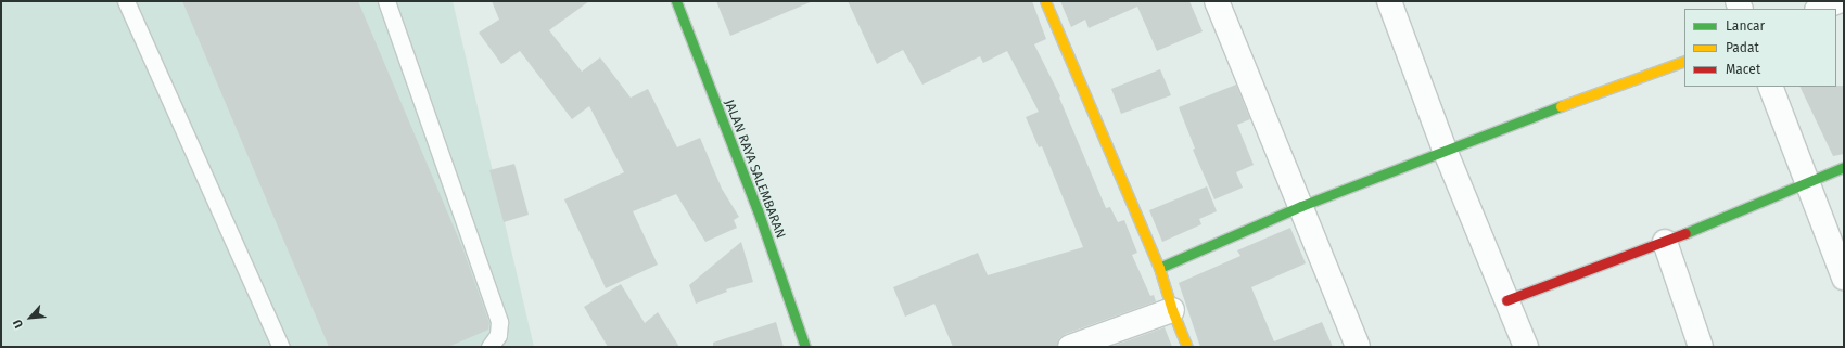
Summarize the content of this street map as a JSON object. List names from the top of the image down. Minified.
{"streets":{"street":["JALAN RAYA SALEMBARAN"]},"legend":["Lancar","Padat","Macet"],"north":"bottom left"}
